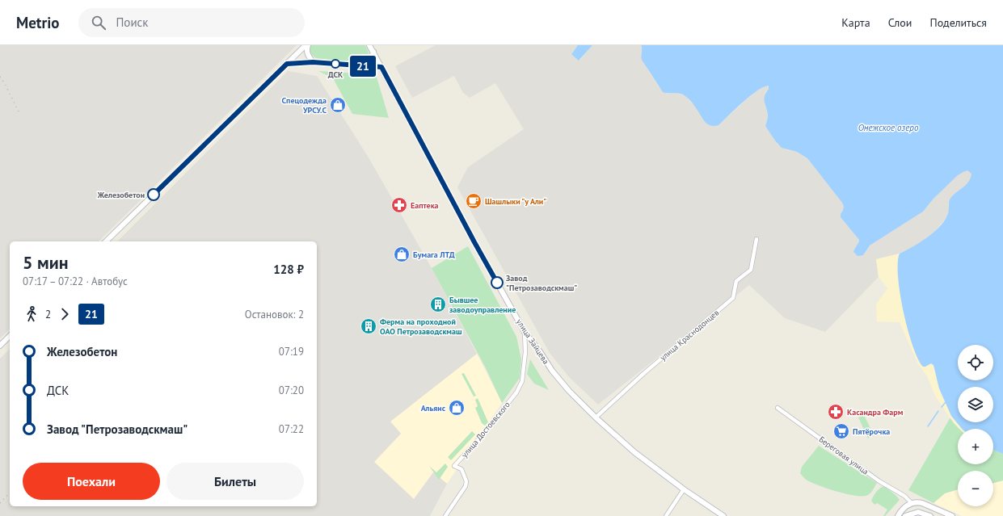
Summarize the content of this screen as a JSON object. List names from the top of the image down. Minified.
{"streets":{"main road":["улица Зайцева"],"street":["улица Краснодонцев","улица Достоевского","Береговая улица"]},"crossings":[["улица Краснодонцев","улица Зайцева"],["улица Зайцева","улица Достоевского"]],"water":["Онежское озеро"],"places":{"other":["ДСК","Железобетон","Завод \"Петрозаводскмаш\""],"shop":["Спецодежда УРСУ.С","Бумага ЛТД","Альянс"],"cafe":["Шашлыки \"у Али\""],"pharmacy":["Еаптека","Касандра Фарм"],"building":["Бывшее заводоуправление","Ферма на проходной ОАО Петрозаводскмаш"],"supermarket":["Пятёрочка"]},"lines":["bus line 21"],"page":{"header":"Metrio","search":"Поиск","nav":["Карта","Слои","Поделиться"],"on_map":"21","heading":["5 мин","07:17 – 07:22 · Автобус","128 ₽"],"legs":["2","21","Остановок: 2"],"list":[{"name":"Железобетон","value":"07:19"},{"name":"ДСК","value":"07:20"},{"name":"Завод \"Петрозаводскмаш\"","value":"07:22"}],"map_buttons":["+","−"],"buttons":["Поехали","Билеты"]}}
